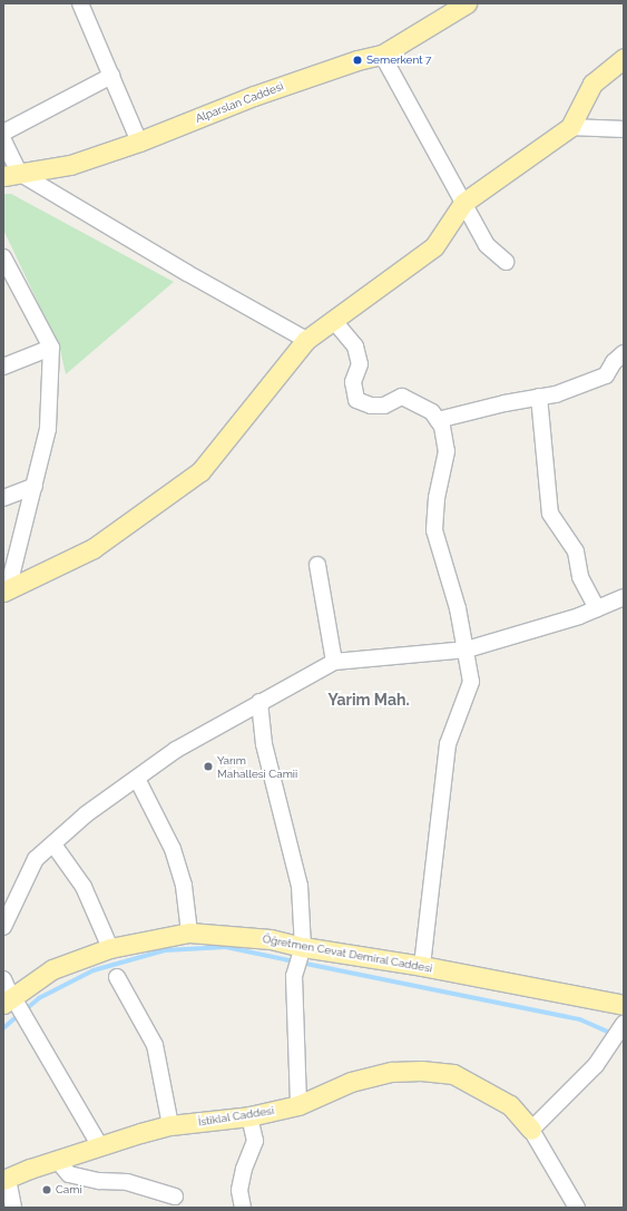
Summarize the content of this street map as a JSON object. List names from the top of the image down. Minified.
{"streets":{"main road":["Alparslan Caddesi","Öğretmen Cevat Demiral Caddesi","İstiklal Caddesi"]},"districts":["Yarim Mah."],"places":["Semerkent 7","Yarım Mahallesi Camii","Cami"]}
